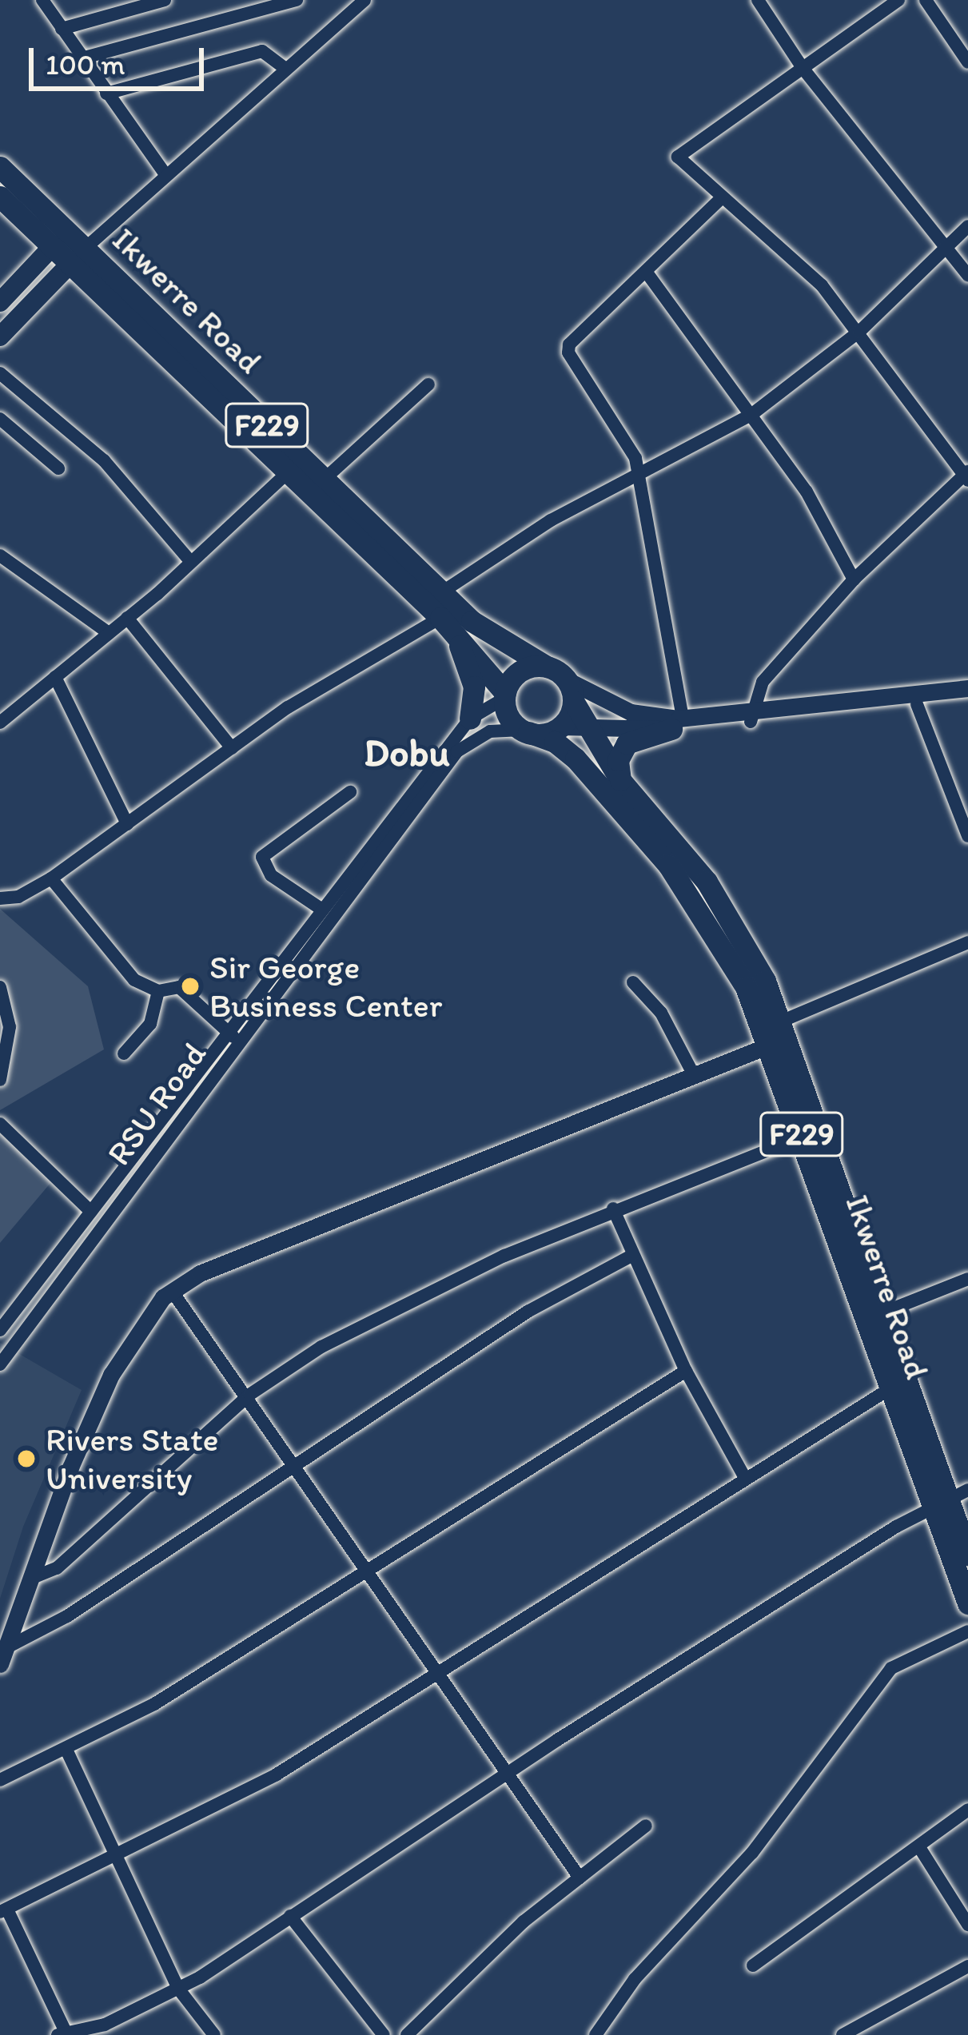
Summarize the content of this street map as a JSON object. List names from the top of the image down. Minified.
{"streets":{"main road":["Ikwerre Road","F229"],"street":["RSU Road"]},"crossings":[["Ikwerre Road","F229"],["Ikwerre Road","RSU Road"],["F229","RSU Road"]],"districts":["Dobu"],"places":["Sir George Business Center","Rivers State University"],"scale_bar":"100 m"}
